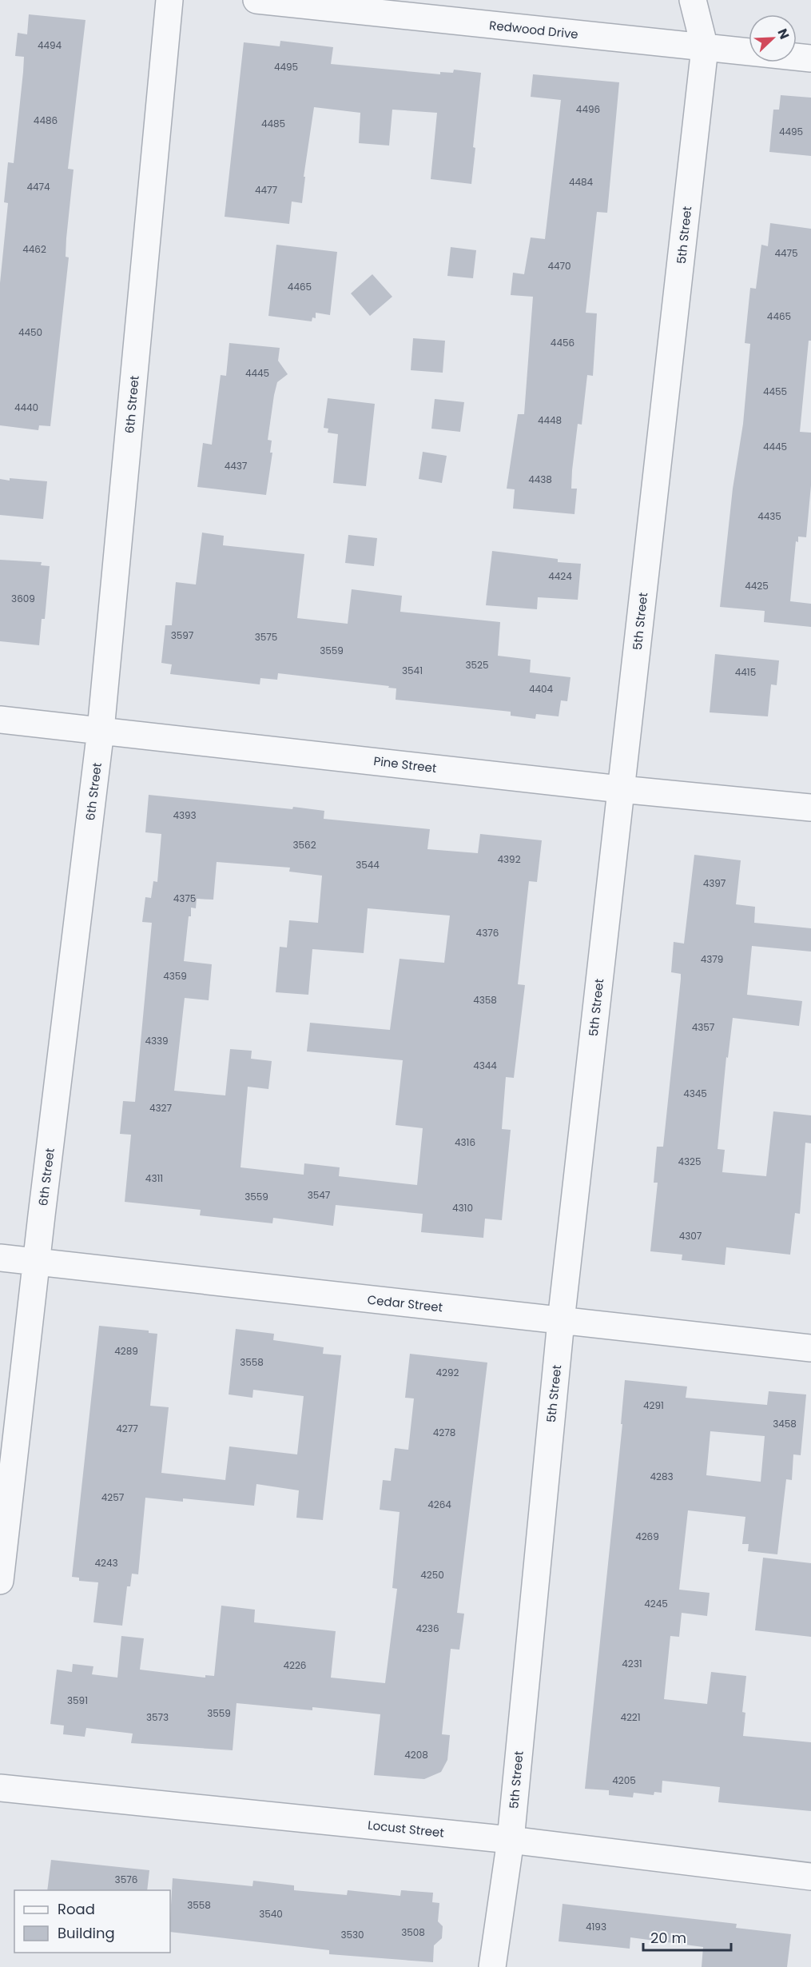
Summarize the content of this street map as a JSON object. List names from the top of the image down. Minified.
{"streets":{"street":["Redwood Drive","5th Street","6th Street","Pine Street","Cedar Street","Locust Street"]},"crossings":[["Redwood Drive","5th Street"],["5th Street","Pine Street"],["5th Street","Cedar Street"],["5th Street","Locust Street"],["6th Street","Pine Street"],["6th Street","Cedar Street"]],"house_numbers":["4494","4495","4496","4486","4485","4495","4484","4474","4477","4462","4475","4470","4465","4465","4450","4456","4445","4455","4440","4448","4445","4437","4438","4435","4424","4425","3609","3597","3575","3559","3525","3541","4415","4404","4393","3562","4392","3544","4397","4375","4376","4379","4359","4358","4357","4339","4344","4345","4327","4316","4325","4311","3547","3559","4310","4307","4289","3558","4292","4291","3458","4277","4278","4283","4257","4264","4269","4243","4250","4245","4236","4231","4226","3591","3559","3573","4221","4208","4205","3576","3558","3540","4193","3508","3530"],"legend":["Road","Building"],"scale_bar":"20 m","north":"top right"}
